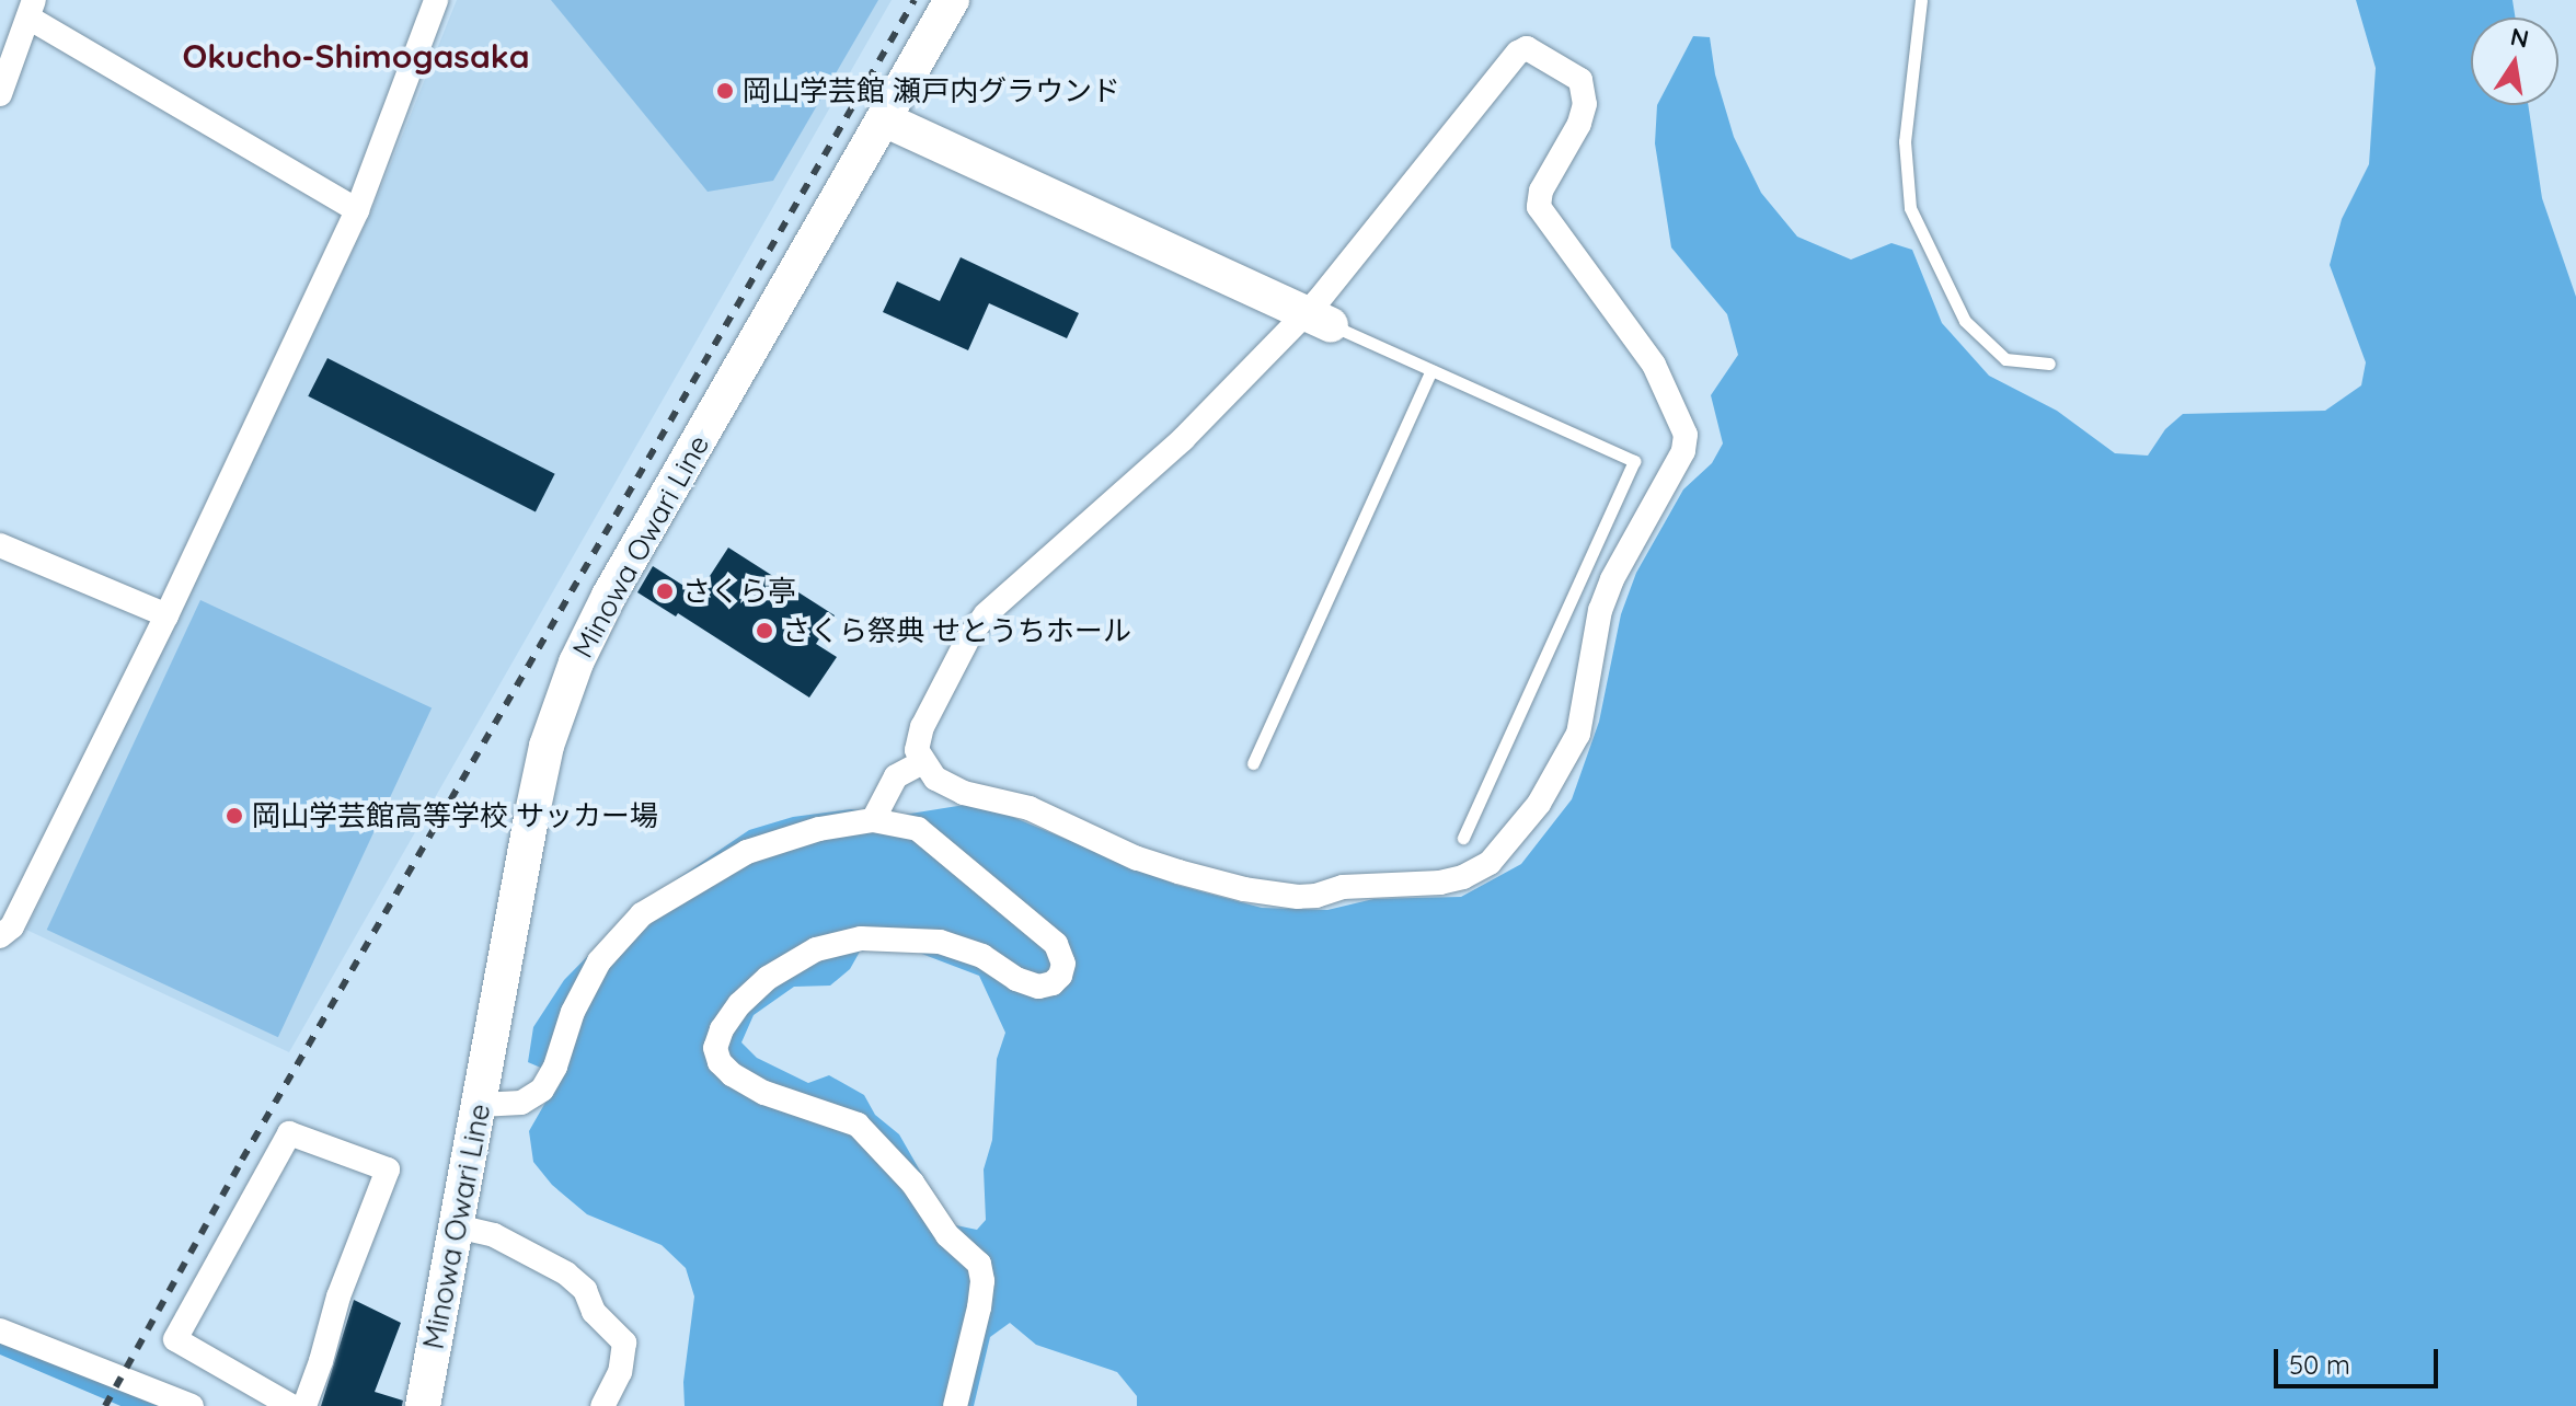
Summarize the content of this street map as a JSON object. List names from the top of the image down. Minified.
{"streets":{"main road":["Minowa Owari Line"]},"districts":["Okucho-Shimogasaka"],"places":["岡山学芸館 瀬戸内グラウンド","さくら亭","さくら祭典 せとうちホール","岡山学芸館高等学校 サッカー場"],"scale_bar":"50 m","north":"top"}
